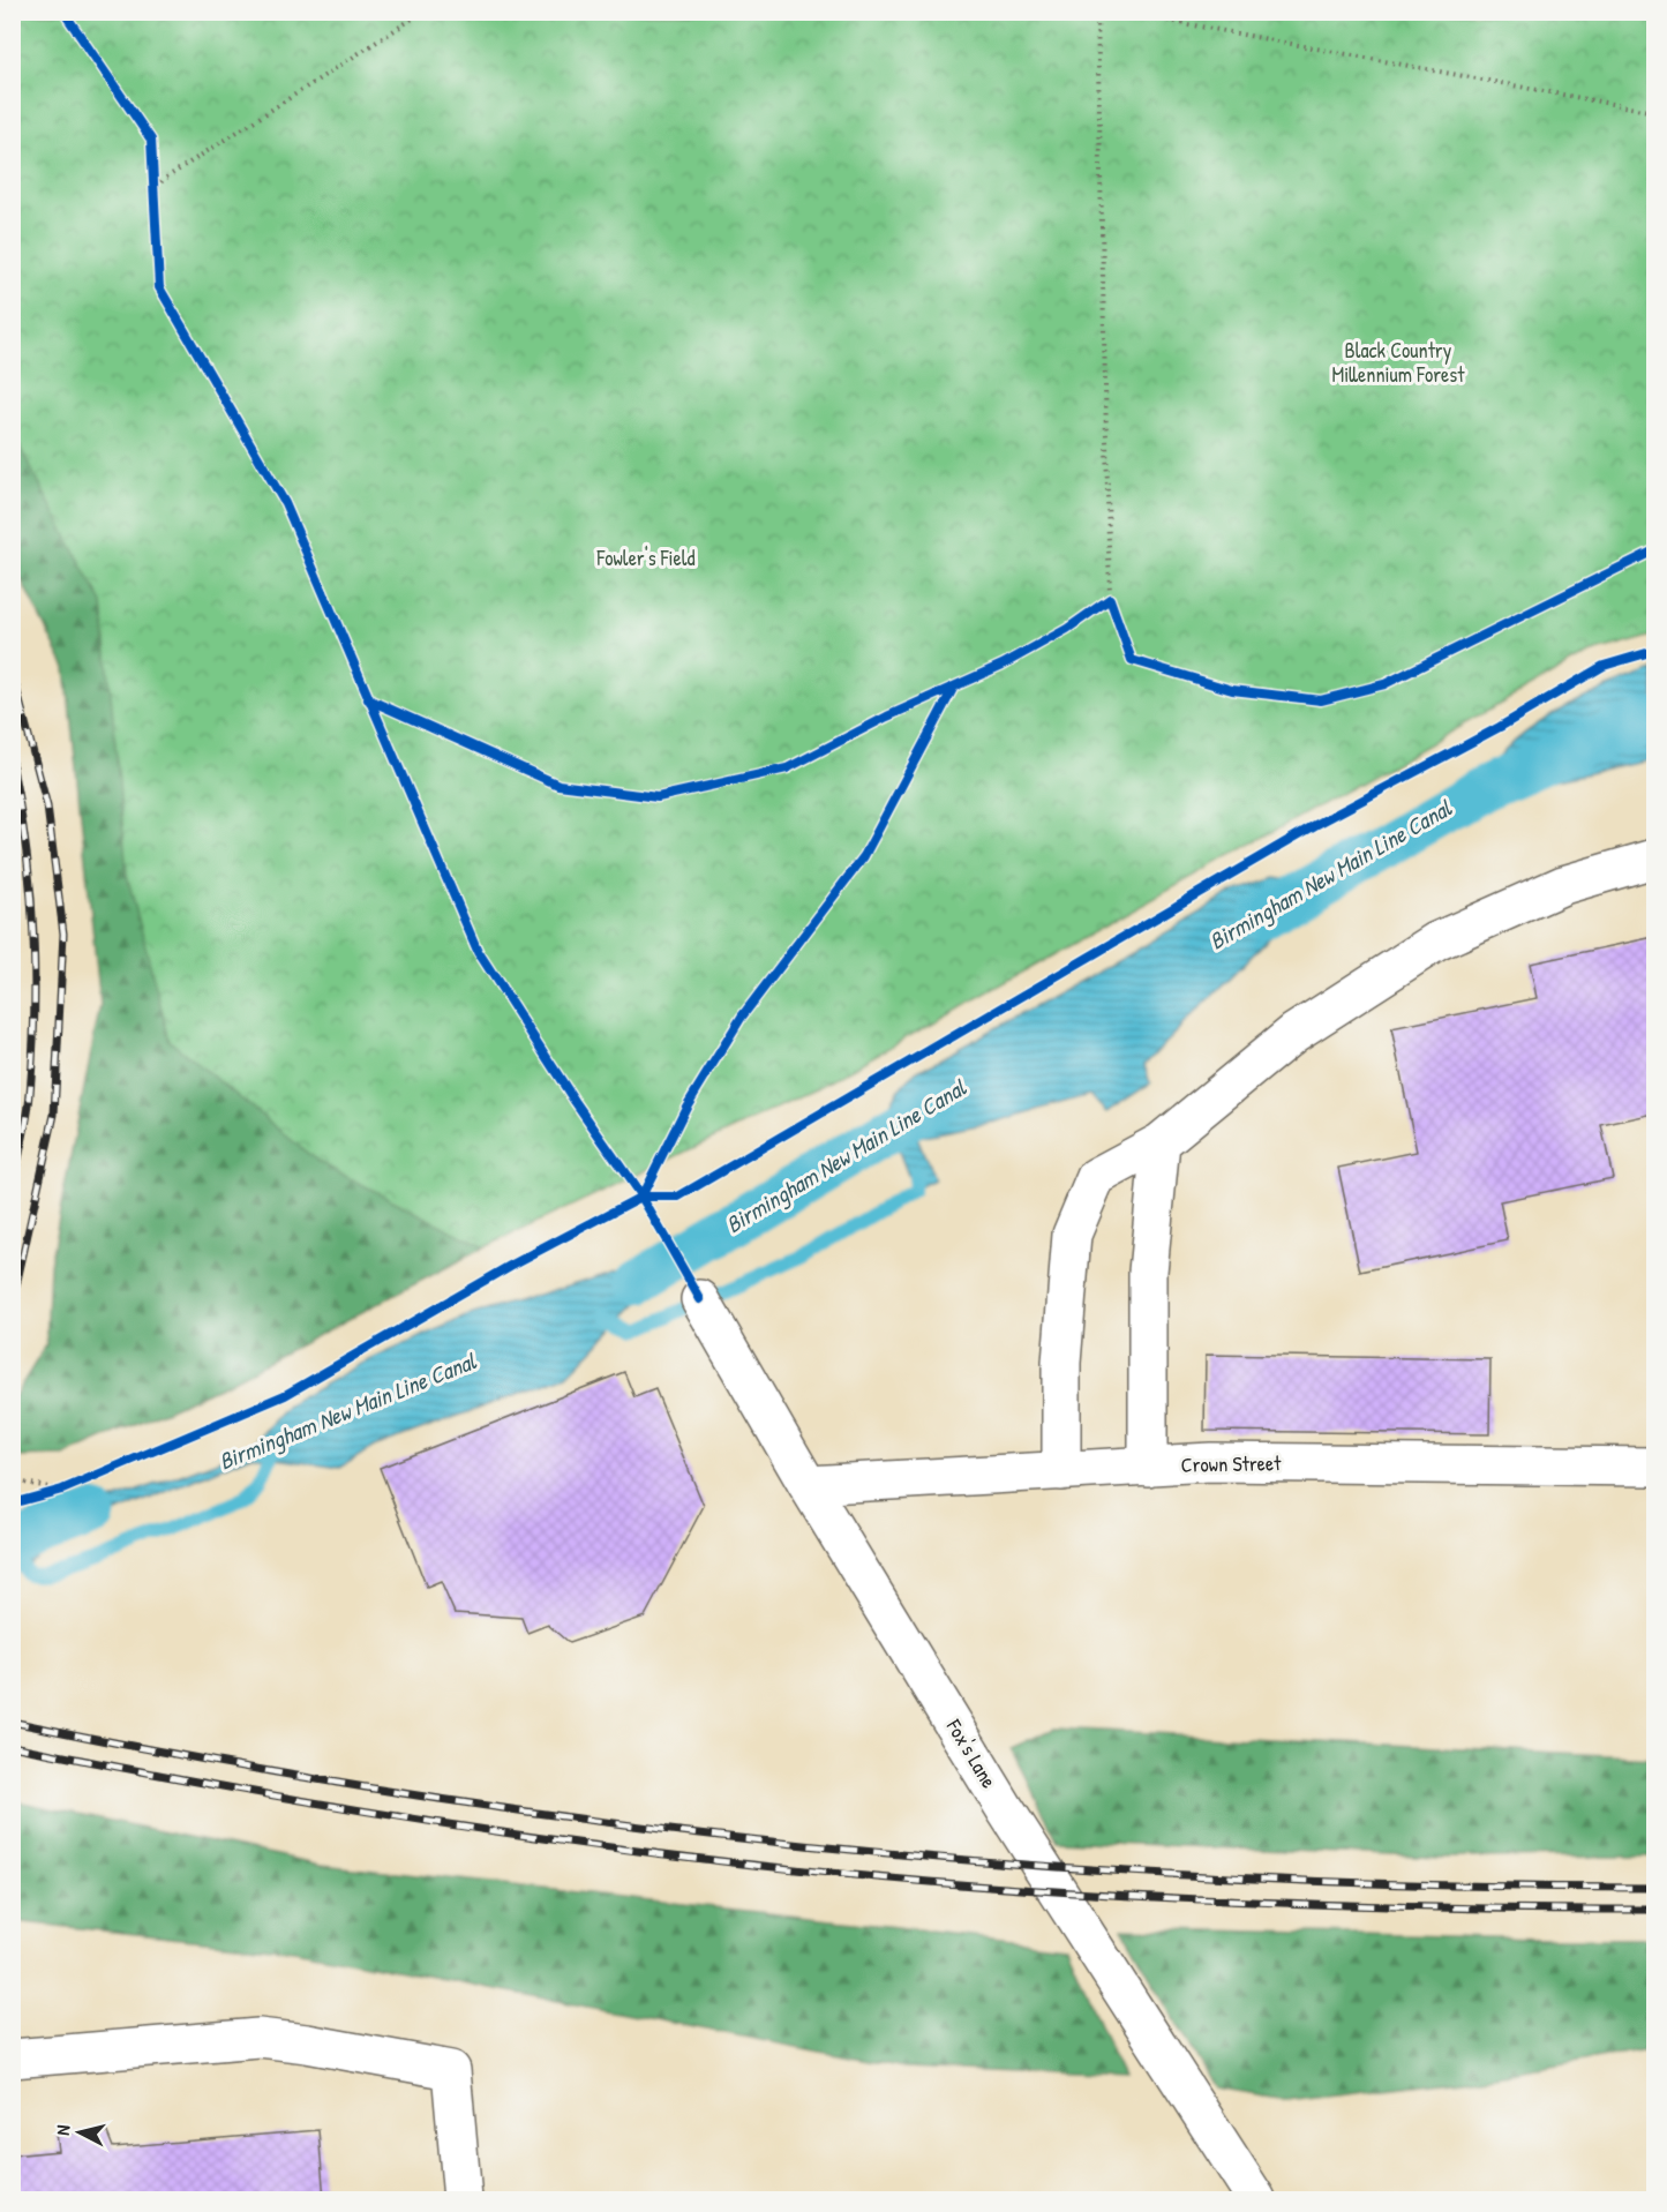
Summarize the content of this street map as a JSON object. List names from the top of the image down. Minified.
{"streets":{"street":["Crown Street","Fox's Lane"]},"crossings":[["Crown Street","Fox's Lane"]],"water":["Birmingham New Main Line Canal"],"parks":["Black Country Millennium Forest","Fowler's Field"],"north":"left"}
